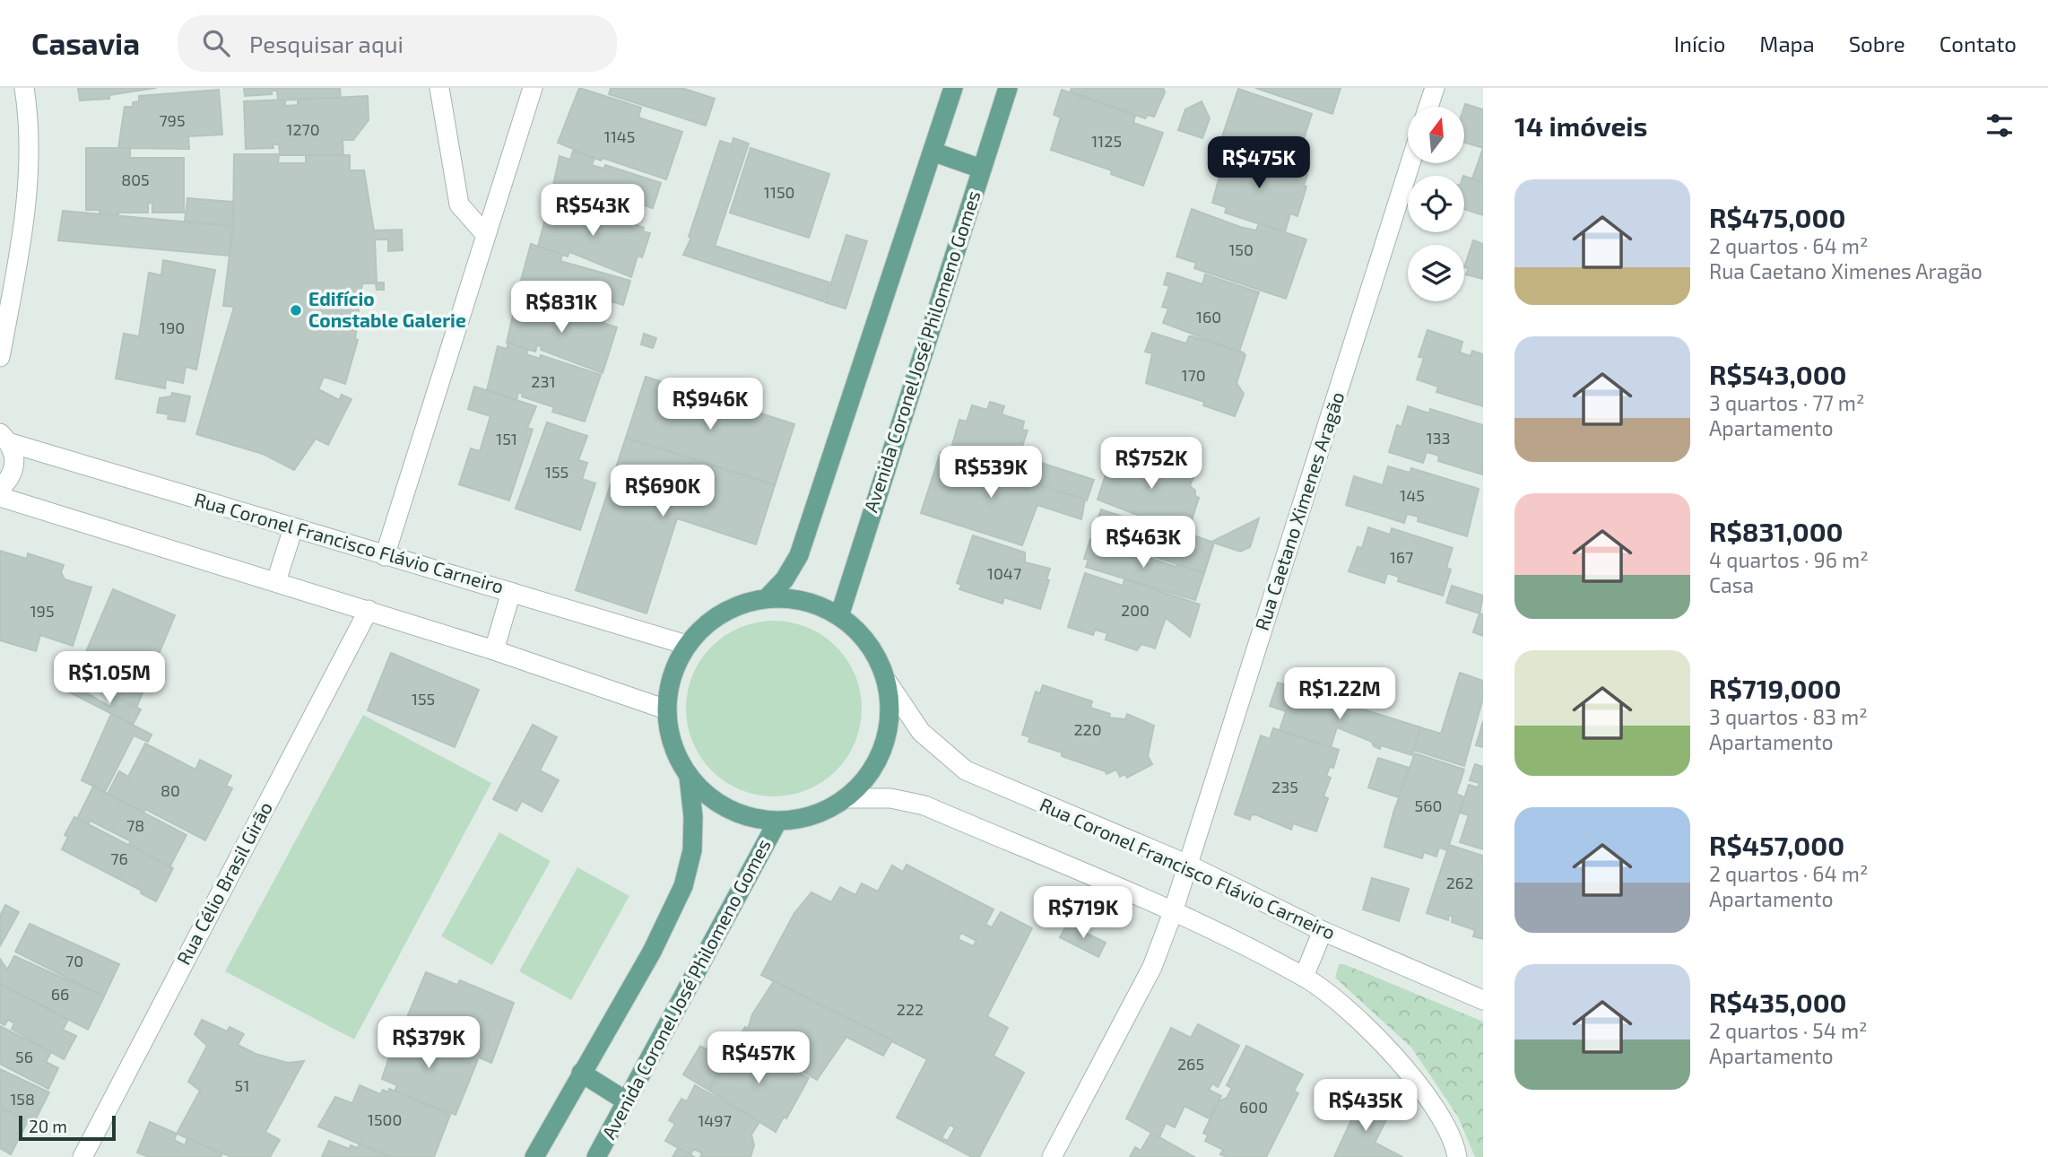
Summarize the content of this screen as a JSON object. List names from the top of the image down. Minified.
{"streets":{"main road":["Avenida Coronel José Philomeno Gomes"],"street":["Rua Caetano Ximenes Aragão","Rua Coronel Francisco Flávio Carneiro","Rua Célio Brasil Girão"]},"crossings":[["Avenida Coronel José Philomeno Gomes","Rua Coronel Francisco Flávio Carneiro"],["Rua Caetano Ximenes Aragão","Rua Coronel Francisco Flávio Carneiro"]],"places":["Edifício Constable Galerie"],"house_numbers":["795","1270","1145","1125","805","1150","150","160","190","170","231","133","151","155","145","167","1047","200","195","155","220","235","80","560","78","76","262","70","66","222","56","265","51","158","600","1500","1497"],"scale_bar":"20 m","north":"top","page":{"header":"Casavia","search":"Pesquisar aqui","nav":["Início","Mapa","Sobre","Contato"],"heading":"14 imóveis","price":["R$475K","R$543K","R$831K","R$946K","R$752K","R$539K","R$690K","R$463K","R$1.05M","R$1.22M","R$719K","R$379K","R$457K","R$435K"],"list":[{"name":"R$475,000","note":"2 quartos · 64 m² · Rua Caetano Ximenes Aragão"},{"name":"R$543,000","note":"3 quartos · 77 m² · Apartamento"},{"name":"R$831,000","note":"4 quartos · 96 m² · Casa"},{"name":"R$719,000","note":"3 quartos · 83 m² · Apartamento"},{"name":"R$457,000","note":"2 quartos · 64 m² · Apartamento"},{"name":"R$435,000","note":"2 quartos · 54 m² · Apartamento"}],"scale":"20 m"}}
